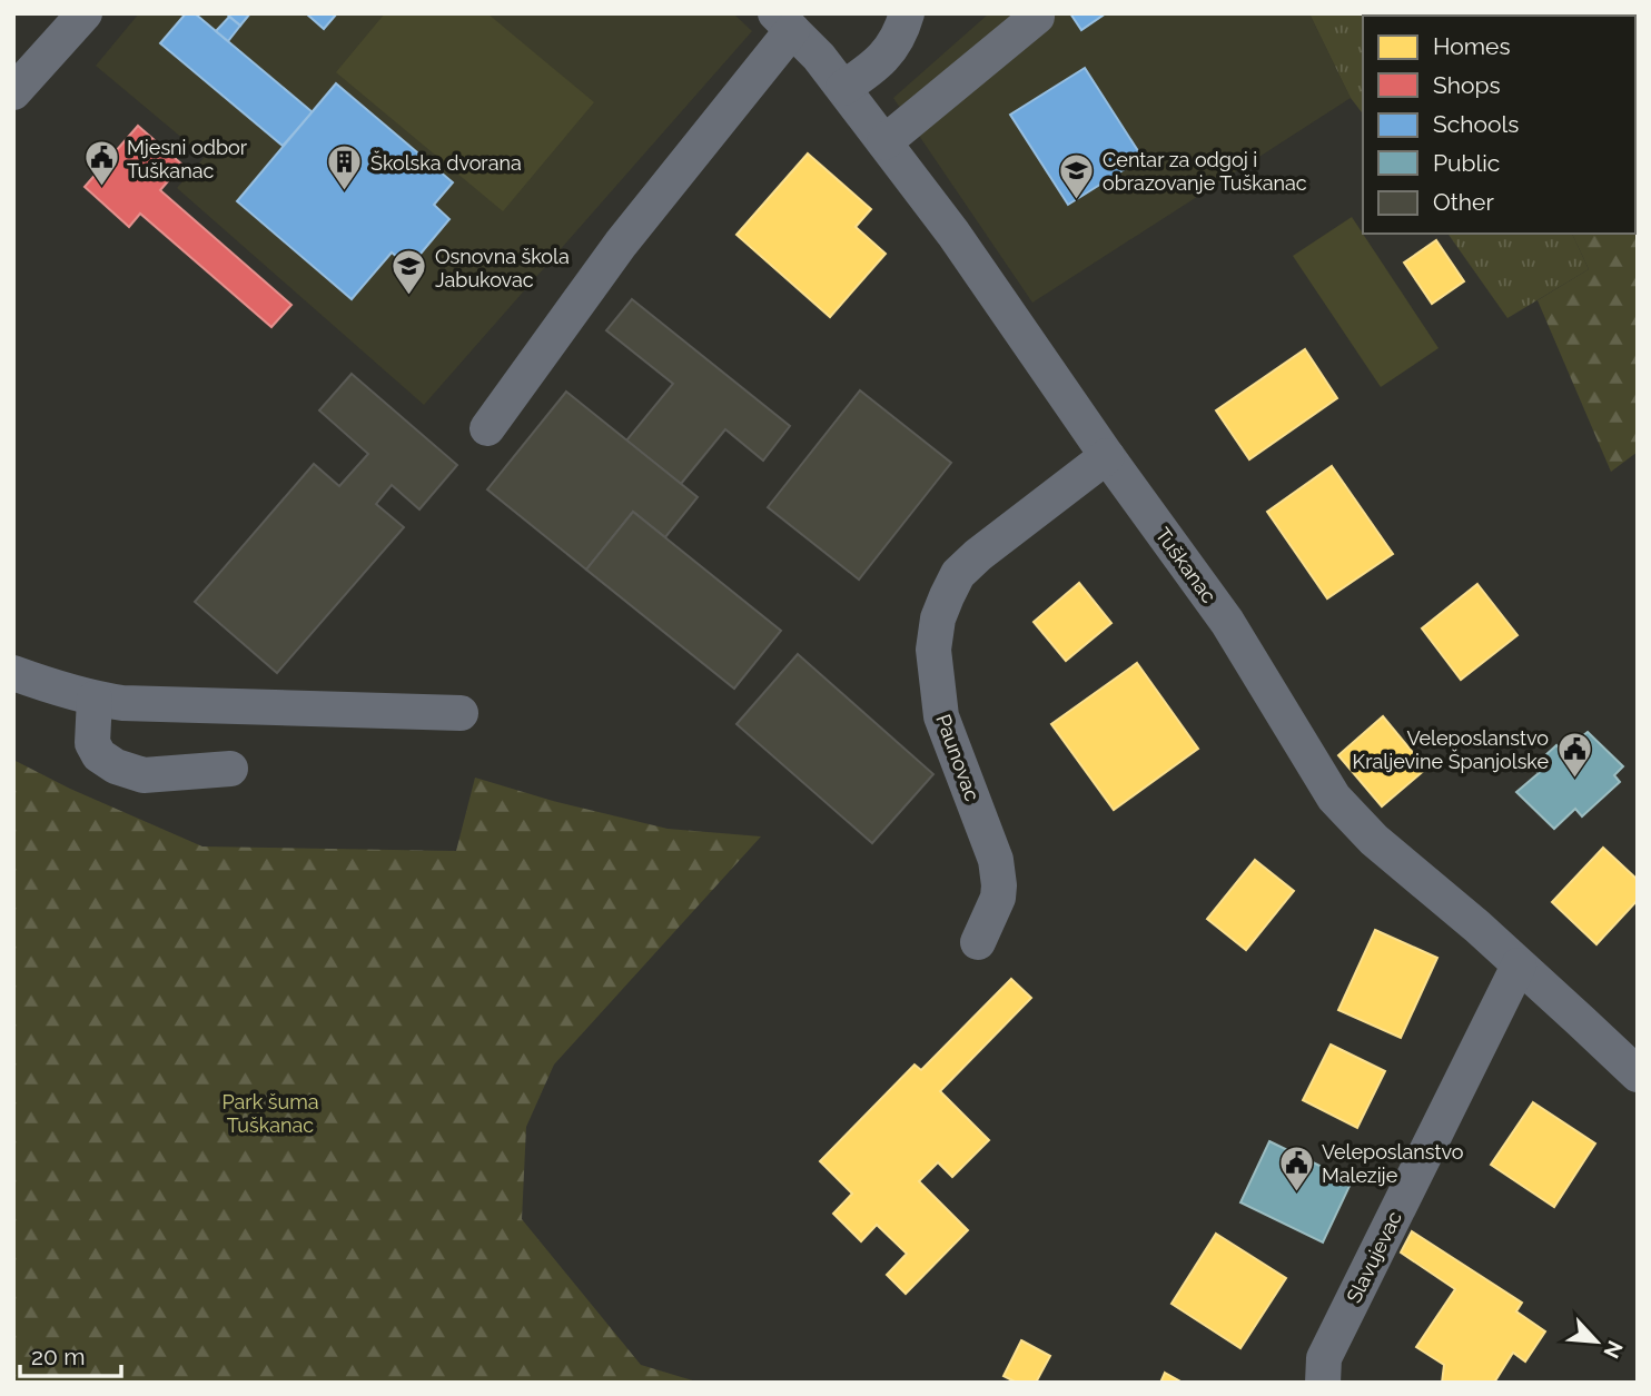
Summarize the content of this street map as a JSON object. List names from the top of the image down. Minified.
{"streets":{"street":["Tuškanac","Paunovac","Slavujevac"]},"crossings":[["Tuškanac","Paunovac"],["Tuškanac","Slavujevac"]],"parks":["Park šuma Tuškanac"],"places":{"public building":["Mjesni odbor Tuškanac","Veleposlanstvo Kraljevine Španjolske","Veleposlanstvo Malezije"],"building":["Školska dvorana"],"school or university":["Centar za odgoj i obrazovanje Tuškanac","Osnovna škola Jabukovac"]},"legend":["Homes","Shops","Schools","Public","Other"],"scale_bar":"20 m","north":"bottom right"}
